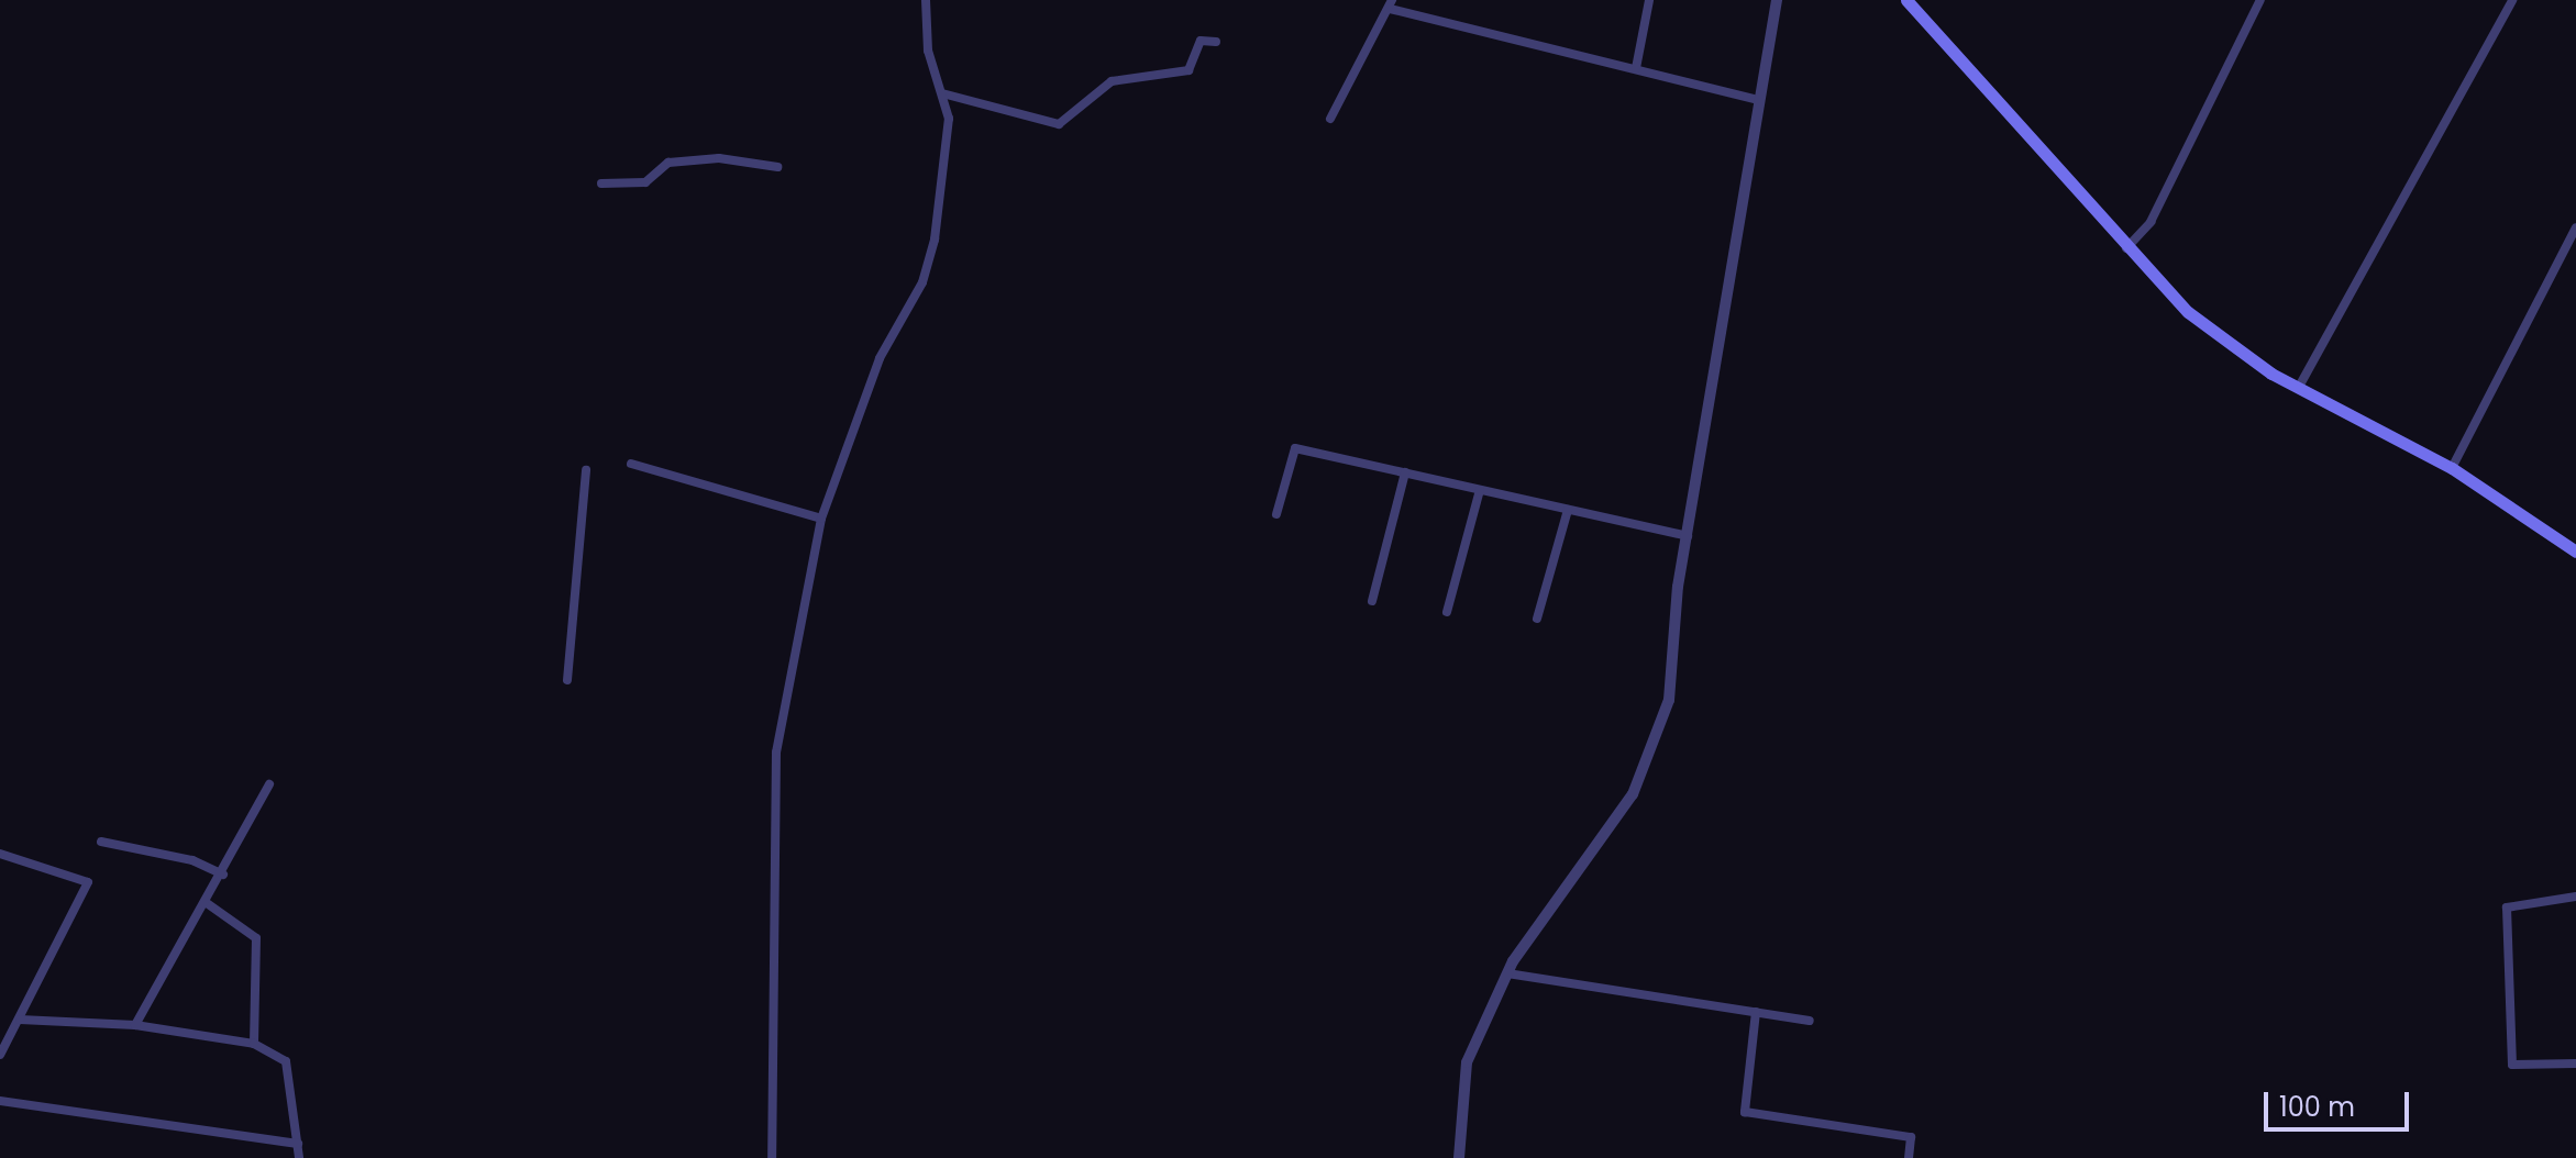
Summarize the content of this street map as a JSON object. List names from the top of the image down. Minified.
{"scale_bar":"100 m"}
